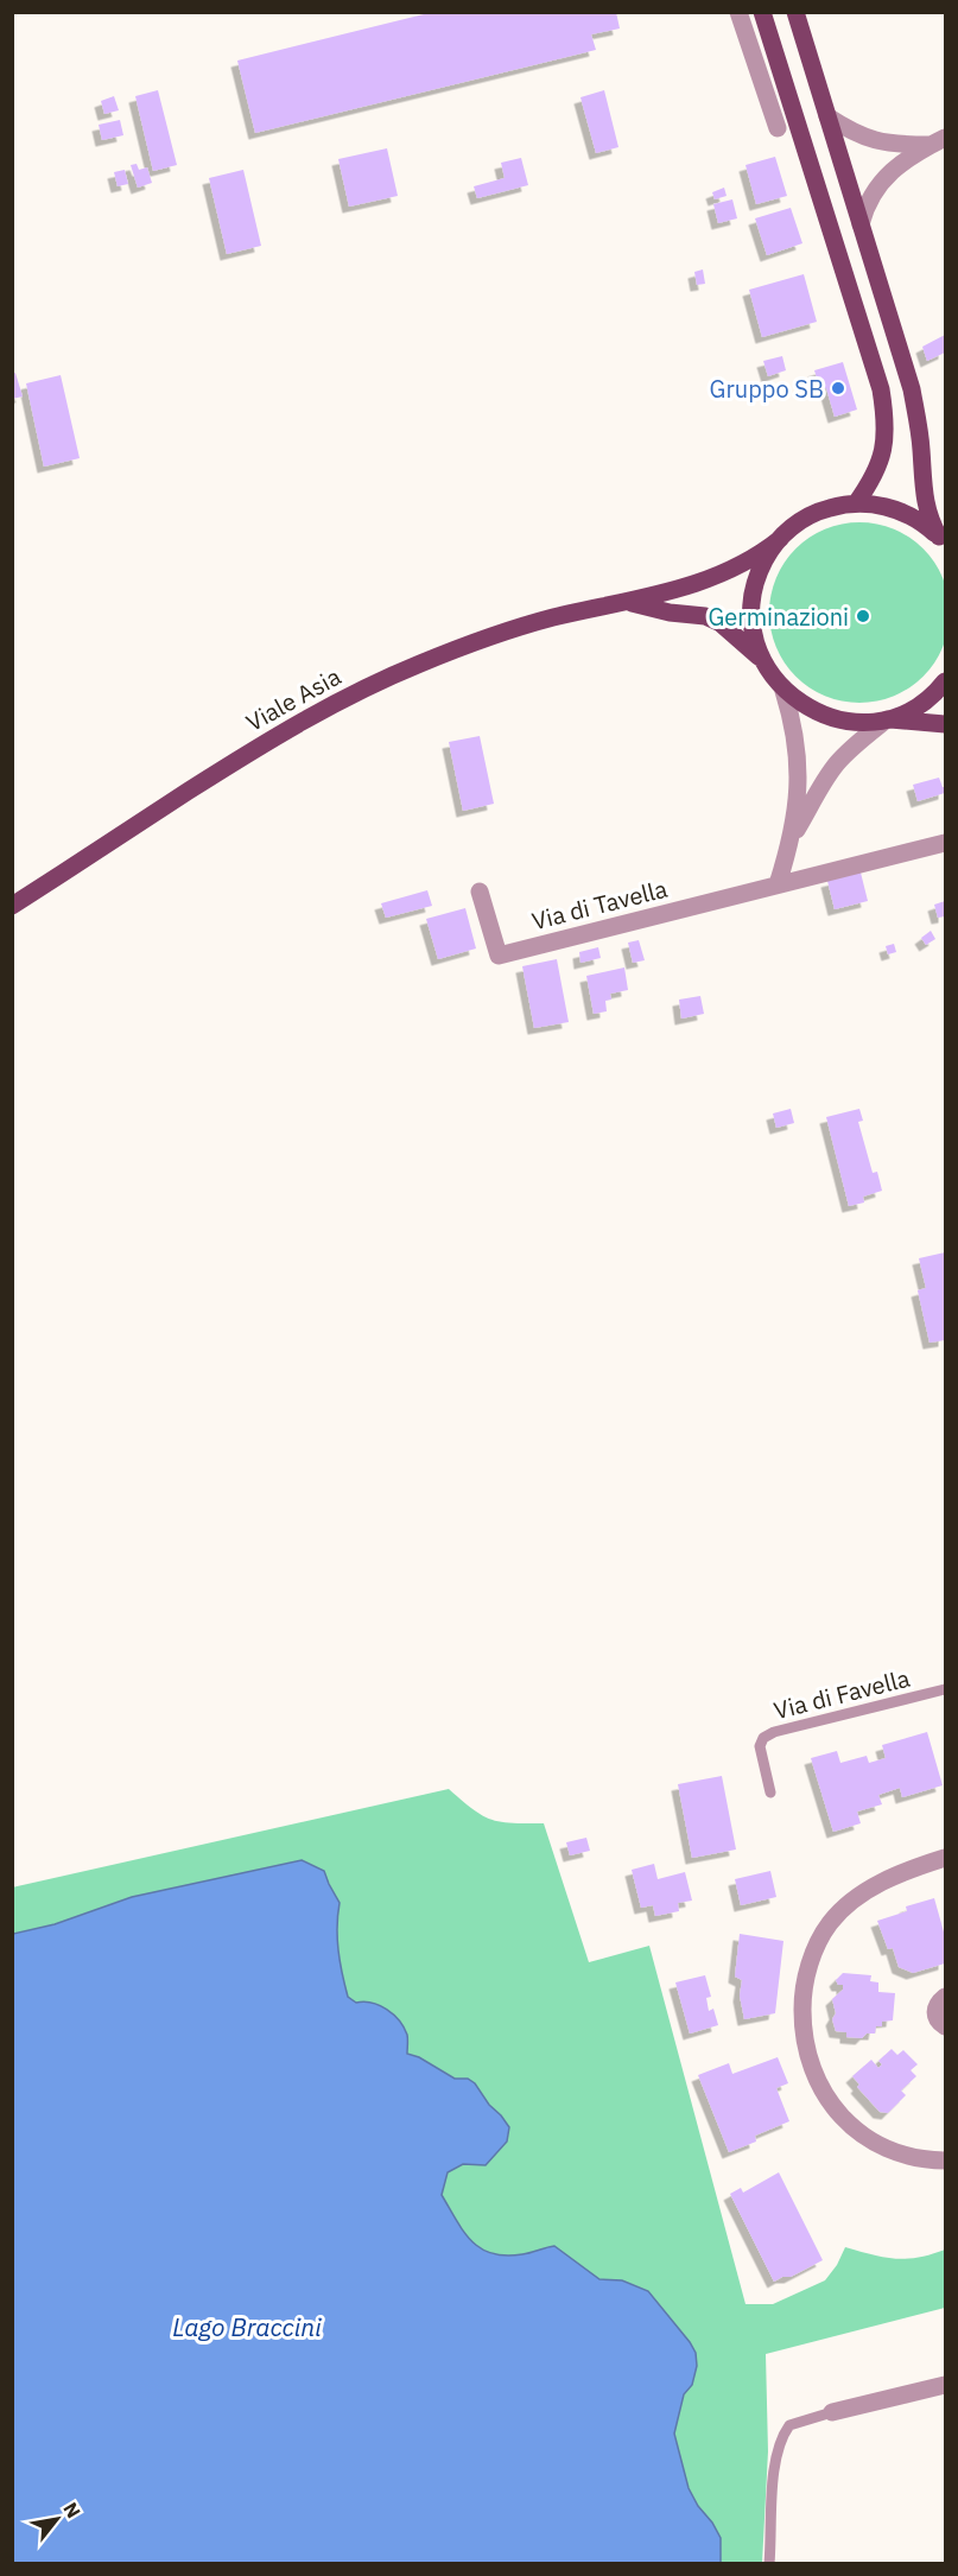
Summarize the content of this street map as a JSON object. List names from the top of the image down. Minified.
{"streets":{"main road":["Viale Asia"],"street":["Via di Tavella"],"lane":["Via di Favella"]},"water":["Lago Braccini"],"places":["Gruppo SB","Germinazioni"],"north":"top right"}
